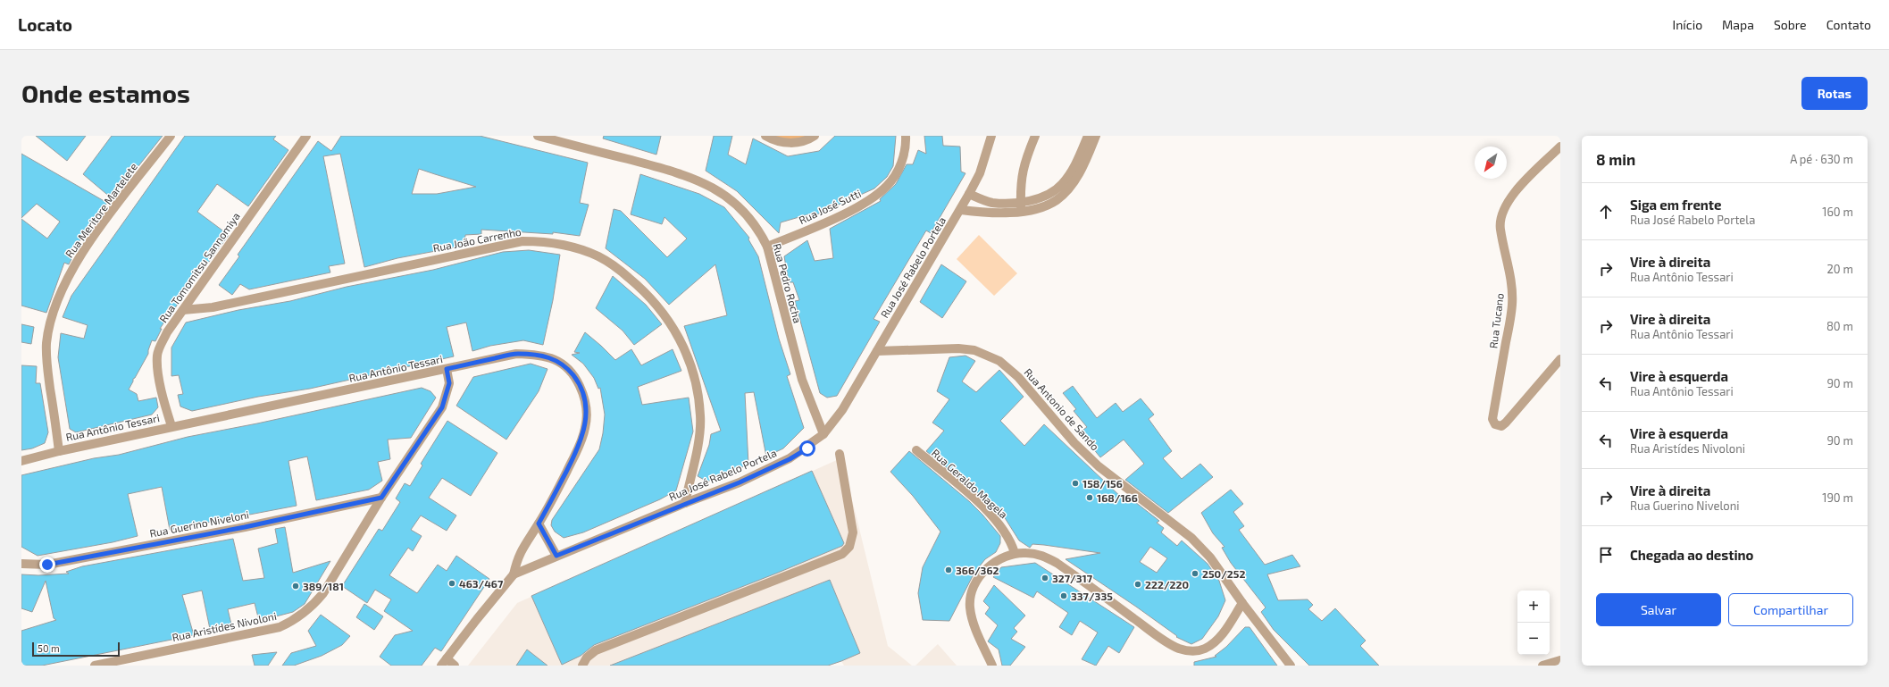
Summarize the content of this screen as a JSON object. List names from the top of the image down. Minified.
{"streets":{"street":["Rua José Sutti","Rua Meritore Martelete","Rua João Carrenho","Rua Tomomitsu Sannomiya","Rua José Rabelo Portela","Rua Pedro Rocha","Rua Tucano","Rua Antônio Tessari","Rua Antonio de Sando","Rua Geraldo Magela","Rua Guerino Niveloni","Rua Aristídes Nivoloni"]},"crossings":[["Rua José Sutti","Rua Pedro Rocha"],["Rua Meritore Martelete","Rua Antônio Tessari"],["Rua João Carrenho","Rua Tomomitsu Sannomiya"],["Rua João Carrenho","Rua José Rabelo Portela"],["Rua Tomomitsu Sannomiya","Rua Antônio Tessari"],["Rua José Rabelo Portela","Rua Pedro Rocha"],["Rua José Rabelo Portela","Rua Antônio Tessari"],["Rua José Rabelo Portela","Rua Antonio de Sando"],["Rua Antônio Tessari","Rua Aristídes Nivoloni"],["Rua Guerino Niveloni","Rua Aristídes Nivoloni"]],"places":["158/156","168/166","366/362","250/252","327/317","463/467","222/220","389/181","337/335"],"scale_bar":"50 m","north":"bottom left","page":{"header":"Locato","nav":["Início","Mapa","Sobre","Contato"],"buttons":["Rotas",["Salvar","Compartilhar"]],"title":"Onde estamos","heading":["8 min","A pé · 630 m"],"list":[["Siga em frente","Rua José Rabelo Portela","160 m"],["Vire à direita","Rua Antônio Tessari","20 m"],["Vire à direita","Rua Antônio Tessari","80 m"],["Vire à esquerda","Rua Antônio Tessari","90 m"],["Vire à esquerda","Rua Aristídes Nivoloni","90 m"],["Vire à direita","Rua Guerino Niveloni","190 m"],"Chegada ao destino"],"map_buttons":["+","−"],"scale":"50 m"}}
